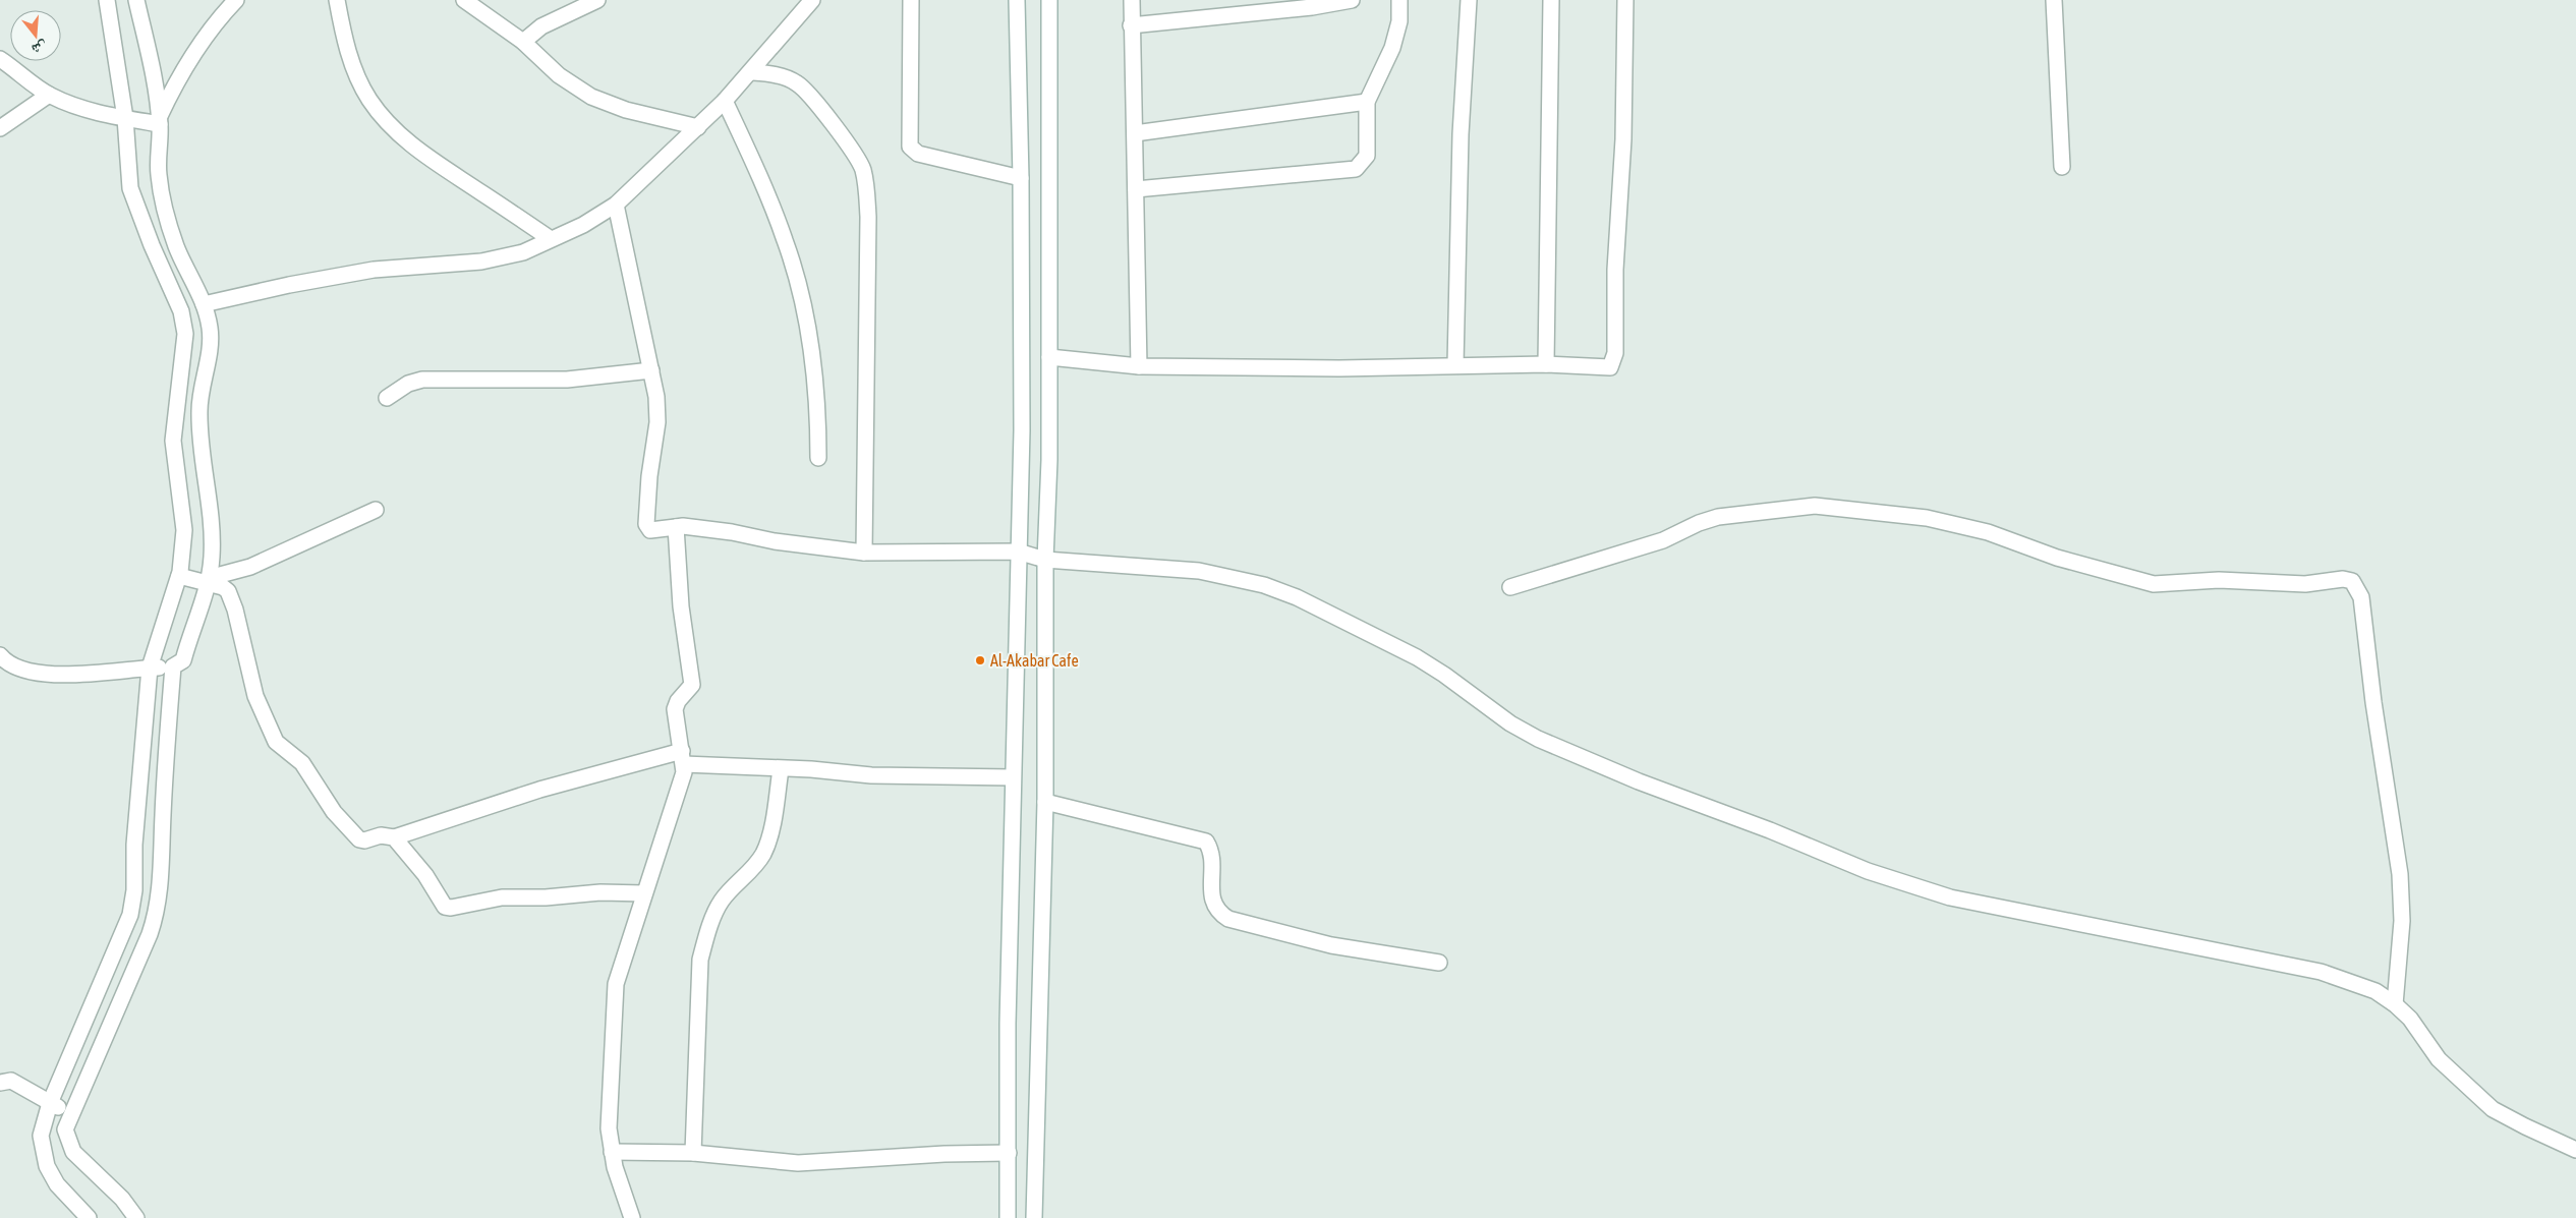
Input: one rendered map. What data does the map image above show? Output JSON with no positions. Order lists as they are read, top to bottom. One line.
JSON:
{"places":["Al-Akabar Cafe"],"north":"bottom"}
